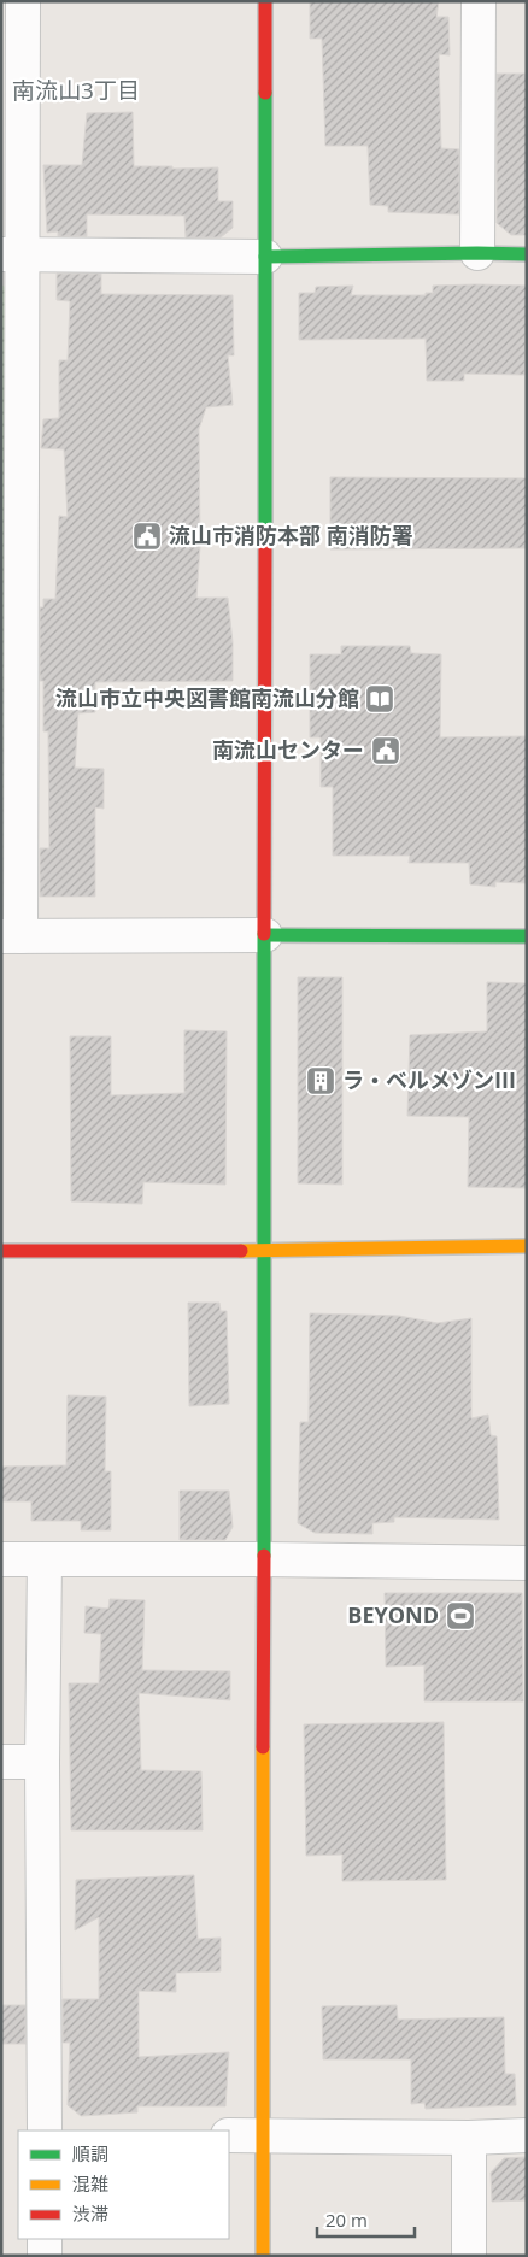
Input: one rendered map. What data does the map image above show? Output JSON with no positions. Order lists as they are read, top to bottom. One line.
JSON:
{"districts":["南流山3丁目"],"places":{"public building":["流山市消防本部 南消防署","南流山センター"],"library":["流山市立中央図書館南流山分館"],"building":["ラ・ベルメゾンⅢ"],"sports":["BEYOND"]},"legend":["順調","混雑","渋滞"],"scale_bar":"20 m"}
